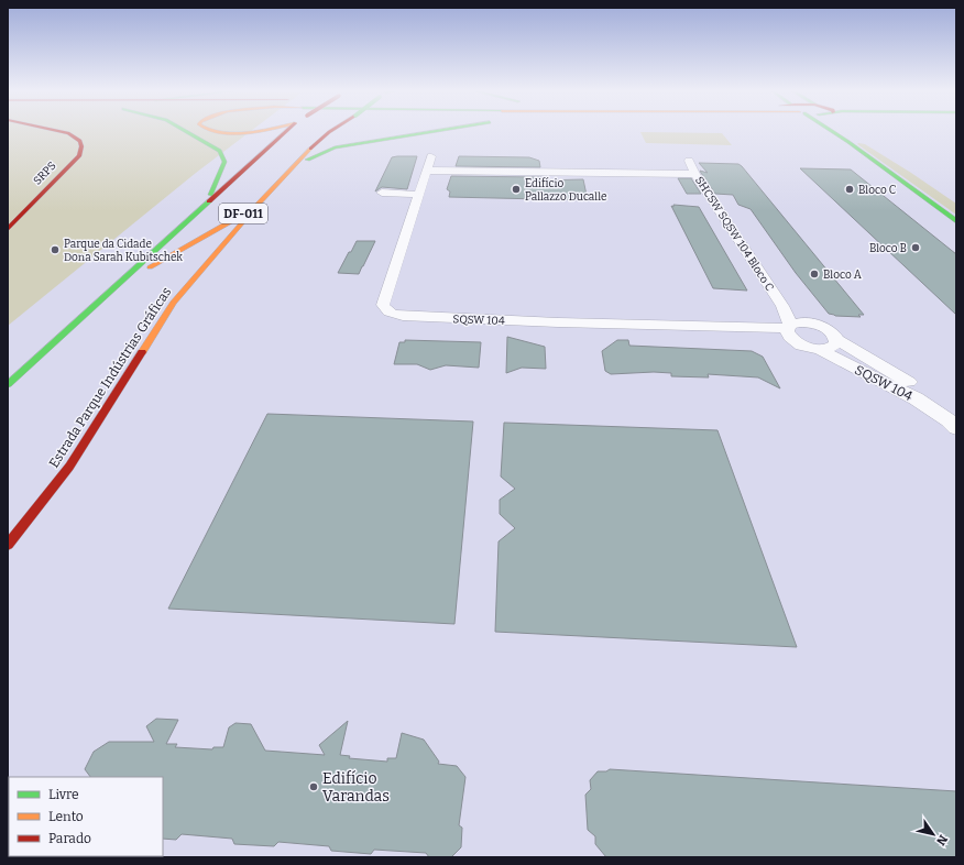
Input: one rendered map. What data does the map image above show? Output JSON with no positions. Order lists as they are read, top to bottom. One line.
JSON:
{"streets":{"main road":["SRPS","DF-011","Estrada Parque Indústrias Gráficas"],"street":["SHCSW SQSW 104 Bloco C","SQSW 104"]},"crossings":[["SHCSW SQSW 104 Bloco C","SQSW 104"]],"places":["Edifício Pallazzo Ducalle","Bloco C","Bloco B","Parque da Cidade Dona Sarah Kubitschek","Bloco A","Edifício Varandas"],"legend":["Livre","Lento","Parado"],"north":"bottom right"}
